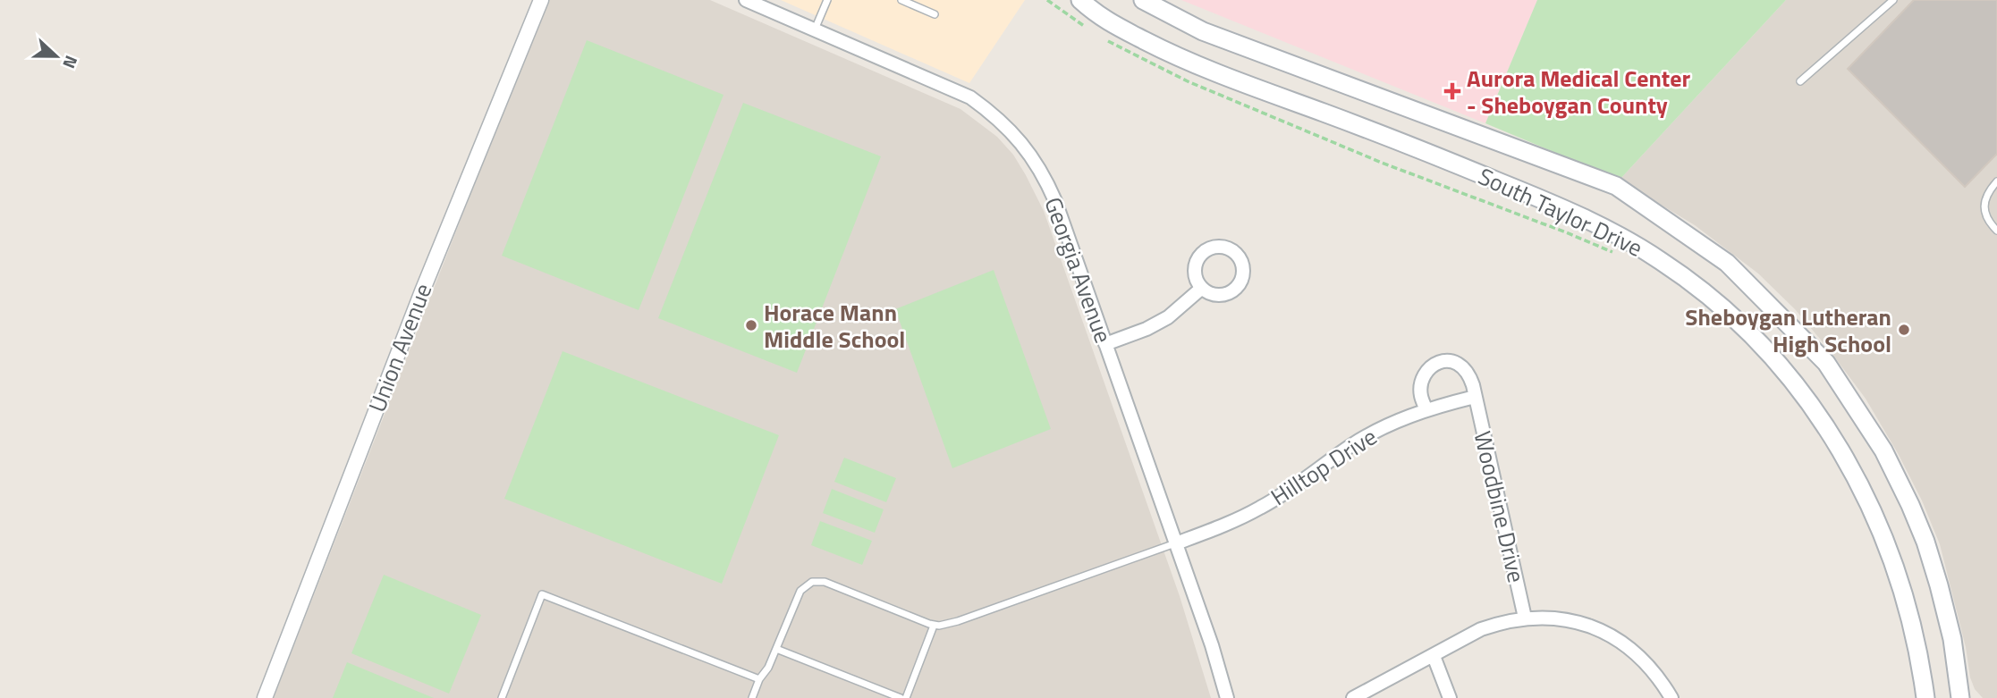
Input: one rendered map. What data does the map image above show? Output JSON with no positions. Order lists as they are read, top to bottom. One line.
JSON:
{"streets":{"main road":["South Taylor Drive"],"street":["Georgia Avenue","Union Avenue","Hilltop Drive","Woodbine Drive"]},"crossings":[["Georgia Avenue","Hilltop Drive"],["Hilltop Drive","Woodbine Drive"]],"places":{"health":["Aurora Medical Center - Sheboygan County"],"other":["Horace Mann Middle School","Sheboygan Lutheran High School"]},"north":"right"}
